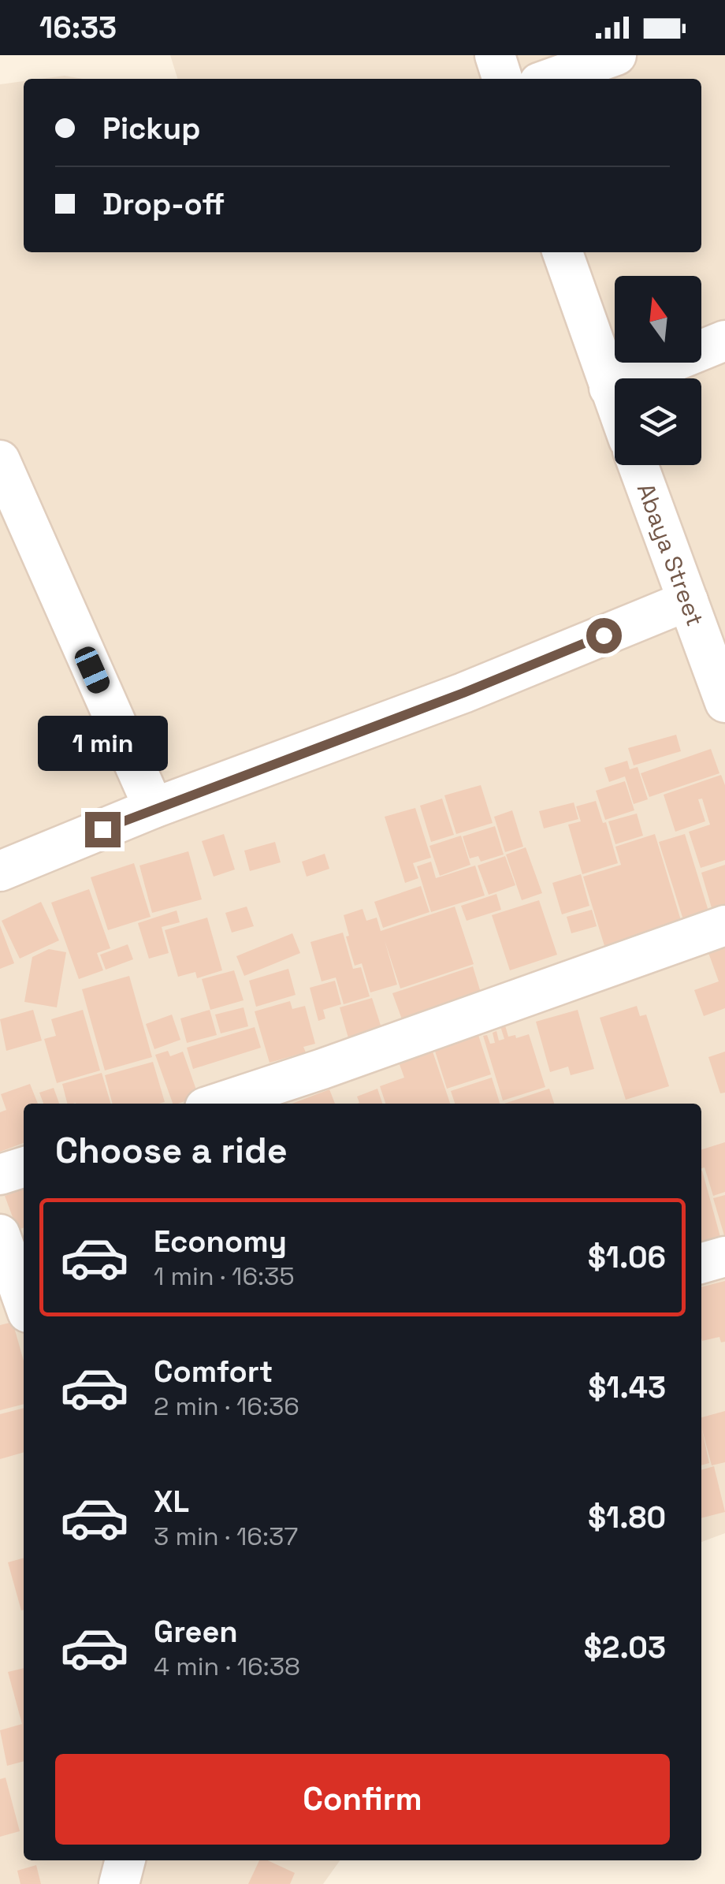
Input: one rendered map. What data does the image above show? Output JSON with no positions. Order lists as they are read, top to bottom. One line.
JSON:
{"streets":{"street":["Abaya Street"]},"north":"top","page":{"status":"16:33","banner":["Pickup","Drop-off"],"bubble":"1 min","heading":"Choose a ride","list":[{"name":"Economy","note":"1 min · 16:35","value":"$1.06"},{"name":"Comfort","note":"2 min · 16:36","value":"$1.43"},{"name":"XL","note":"3 min · 16:37","value":"$1.80"},{"name":"Green","note":"4 min · 16:38","value":"$2.03"}],"buttons":"Confirm"}}
